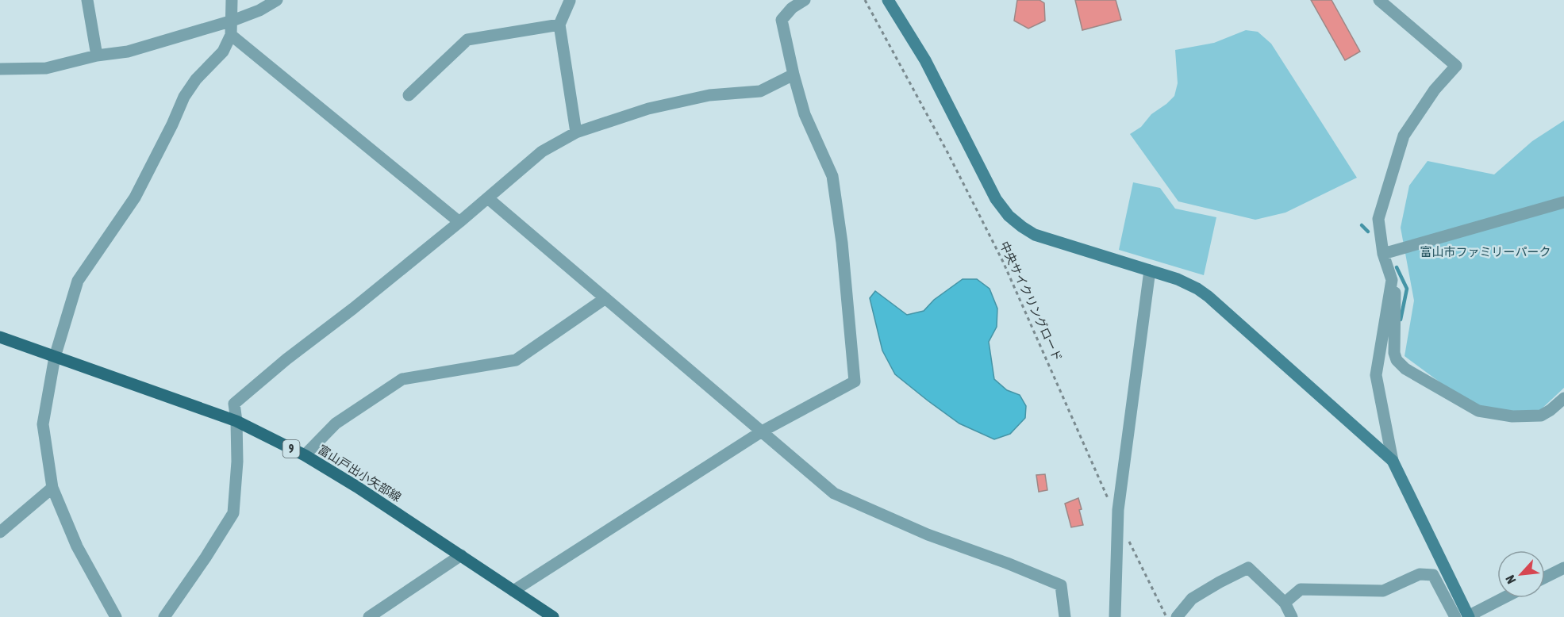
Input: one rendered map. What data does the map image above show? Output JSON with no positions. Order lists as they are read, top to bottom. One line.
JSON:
{"streets":{"main road":["9","富山戸出小矢部線"],"path":["中央サイクリングロード"]},"parks":["富山市ファミリーパーク"],"north":"bottom left"}
